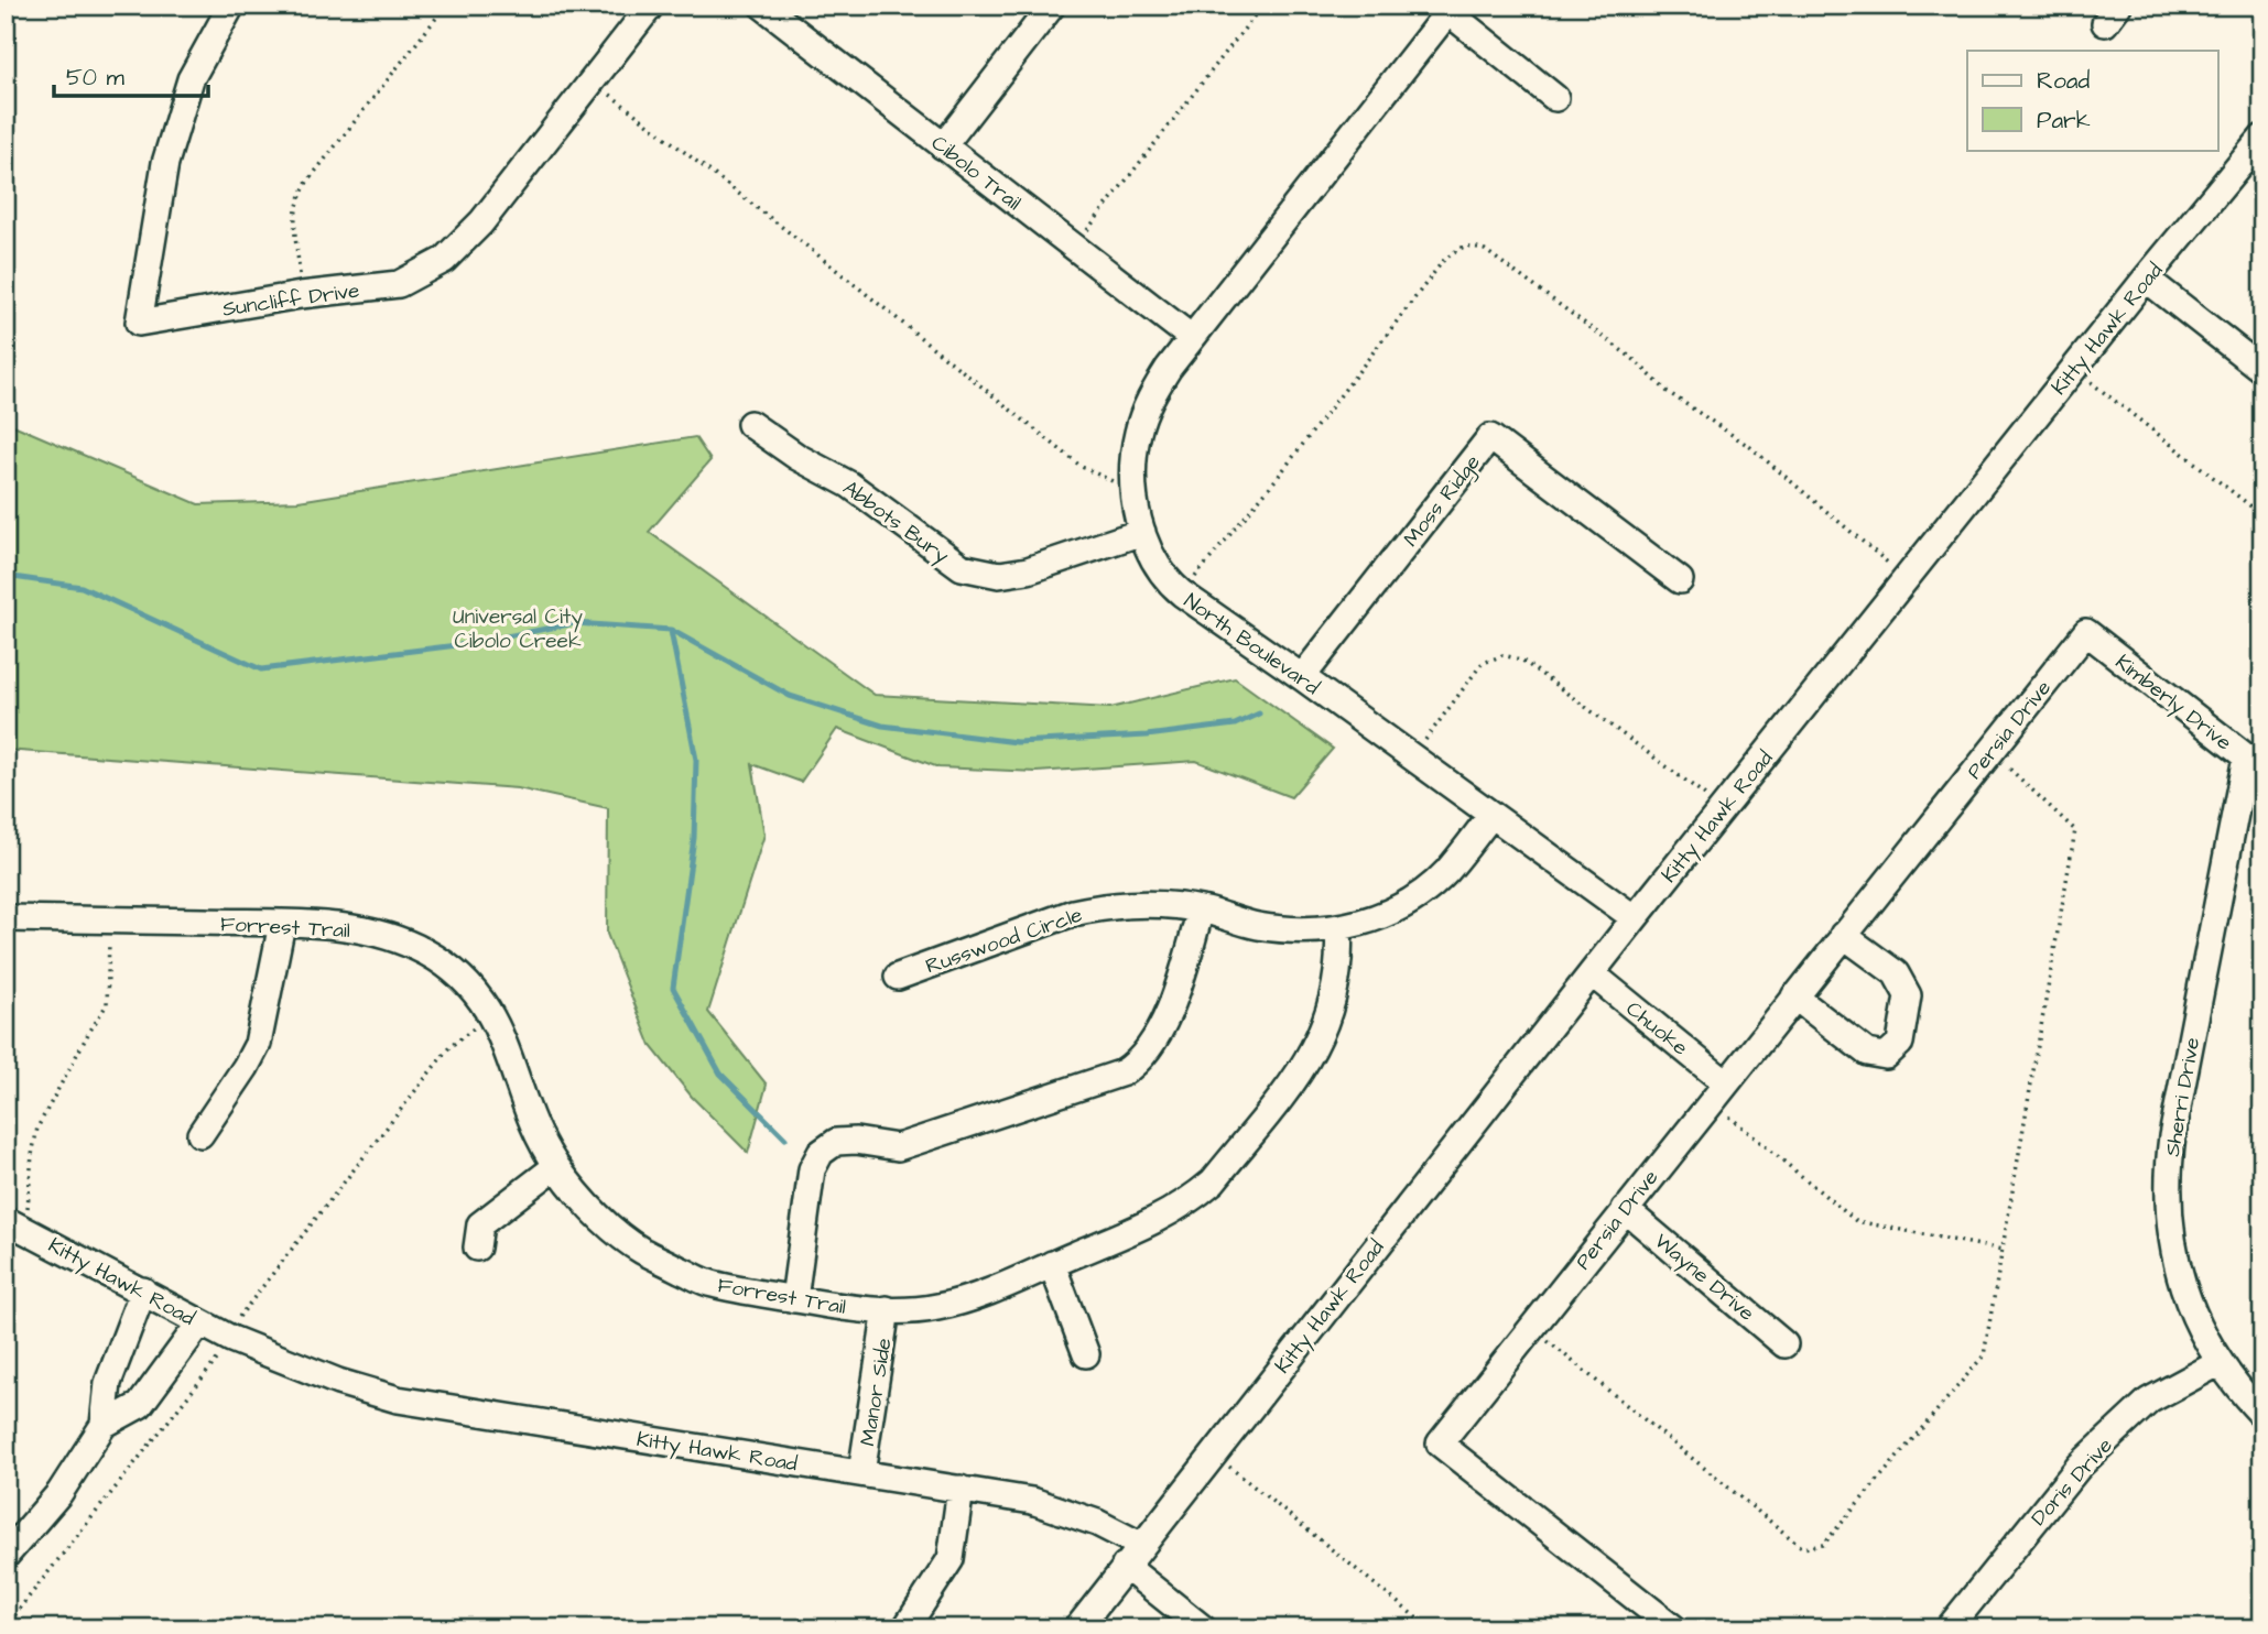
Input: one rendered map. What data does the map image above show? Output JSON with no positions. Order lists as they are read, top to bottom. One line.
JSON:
{"streets":{"street":["Cibolo Trail","Suncliff Drive","Kitty Hawk Road","Moss Ridge","Abbots Bury","North Boulevard","Kimberly Drive","Persia Drive","Forrest Trail","Russwood Circle","Chuoke","Sherri Drive","Wayne Drive","Manor Side","Doris Drive"]},"crossings":[["Cibolo Trail","North Boulevard"],["Kitty Hawk Road","North Boulevard"],["Kitty Hawk Road","Chuoke"],["Kitty Hawk Road","Manor Side"],["Moss Ridge","North Boulevard"],["Abbots Bury","North Boulevard"],["Kimberly Drive","Persia Drive"],["Kimberly Drive","Sherri Drive"],["Persia Drive","Chuoke"],["Persia Drive","Wayne Drive"],["Forrest Trail","Russwood Circle"],["Forrest Trail","Manor Side"],["Sherri Drive","Doris Drive"]],"parks":["Universal City Cibolo Creek"],"legend":["Road","Park"],"scale_bar":"50 m"}
